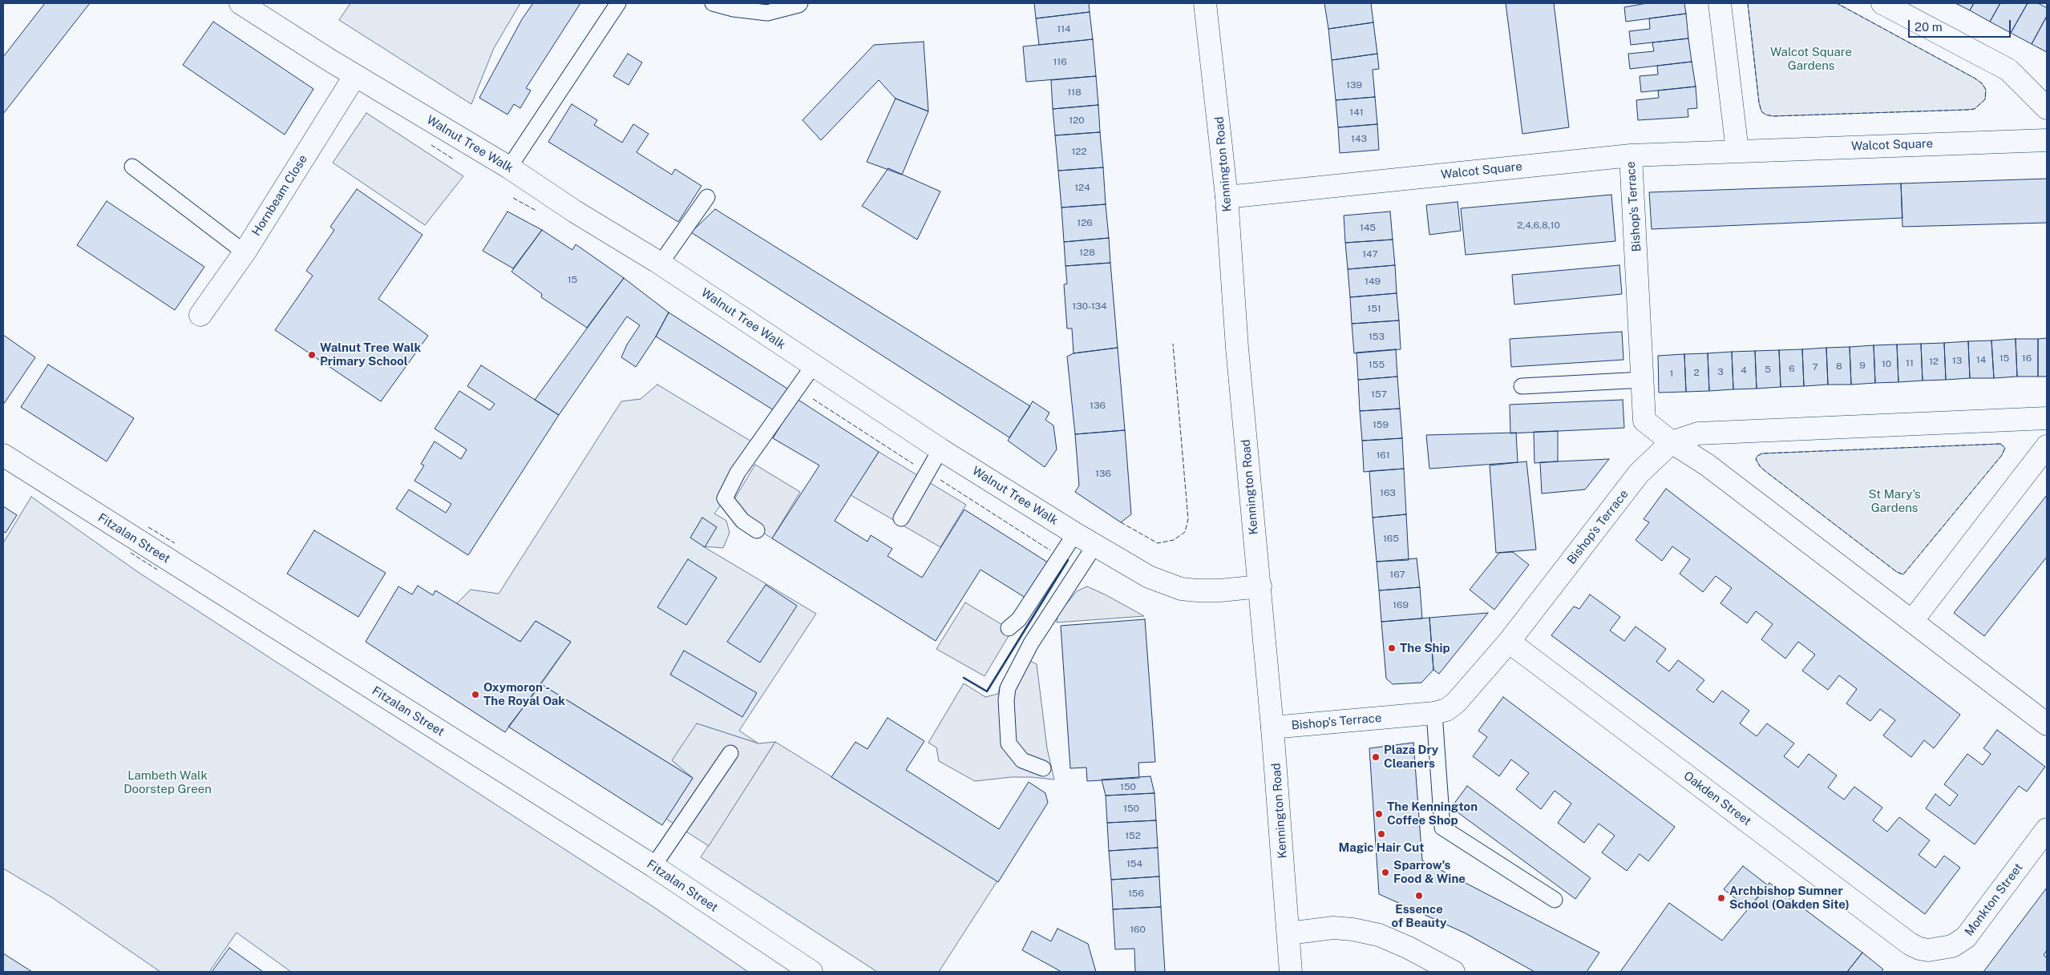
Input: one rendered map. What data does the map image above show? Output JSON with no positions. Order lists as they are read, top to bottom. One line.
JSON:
{"streets":{"street":["Walnut Tree Walk","Walcot Square","Kennington Road","Hornbeam Close","Bishop's Terrace","Fitzalan Street","Oakden Street","Monkton Street"]},"crossings":[["Walnut Tree Walk","Kennington Road"],["Walnut Tree Walk","Hornbeam Close"],["Walcot Square","Kennington Road"],["Walcot Square","Bishop's Terrace"],["Kennington Road","Bishop's Terrace"],["Bishop's Terrace","Oakden Street"],["Oakden Street","Monkton Street"]],"parks":["Walcot Square Gardens","St Mary's Gardens","Lambeth Walk Doorstep Green"],"places":["Walnut Tree Walk Primary School","The Ship","Oxymoron - The Royal Oak","Plaza Dry Cleaners","The Kennington Coffee Shop","Magic Hair Cut","Sparrow's Food & Wine","Essence of Beauty","Archbishop Sumner School (Oakden Site)"],"house_numbers":["114","116","139","118","141","120","143","122","124","126","2,4,6,8,10","145","128","147","15","149","130-134","151","153","15","16","14","13","12","11","10","155","9","8","7","6","5","4","3","2","1","157","136","159","161","136","163","165","167","169","150","150","152","154","156","160"],"scale_bar":"20 m"}
